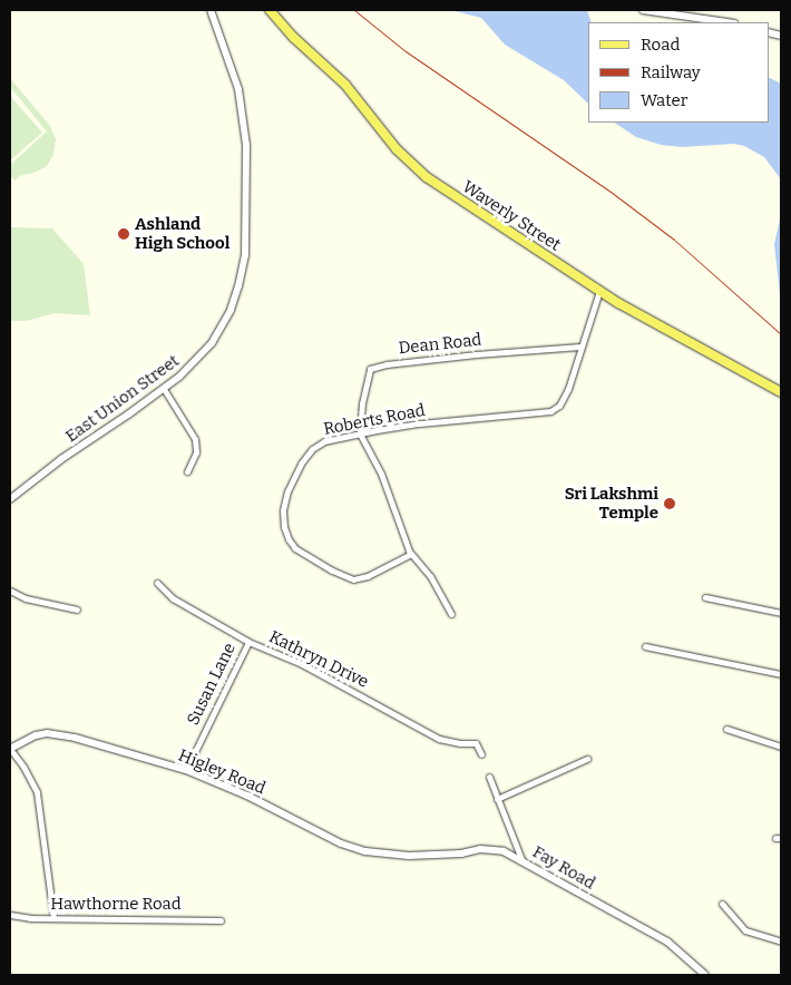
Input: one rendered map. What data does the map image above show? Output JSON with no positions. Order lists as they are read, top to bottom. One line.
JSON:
{"streets":{"main road":["Waverly Street"],"street":["Dean Road","East Union Street","Roberts Road","Kathryn Drive","Susan Lane","Higley Road","Fay Road","Hawthorne Road"]},"crossings":[["Waverly Street","Roberts Road"],["Dean Road","Roberts Road"],["Kathryn Drive","Susan Lane"],["Susan Lane","Higley Road"],["Higley Road","Fay Road"]],"places":["Ashland High School","Sri Lakshmi Temple"],"legend":["Road","Railway","Water"]}
